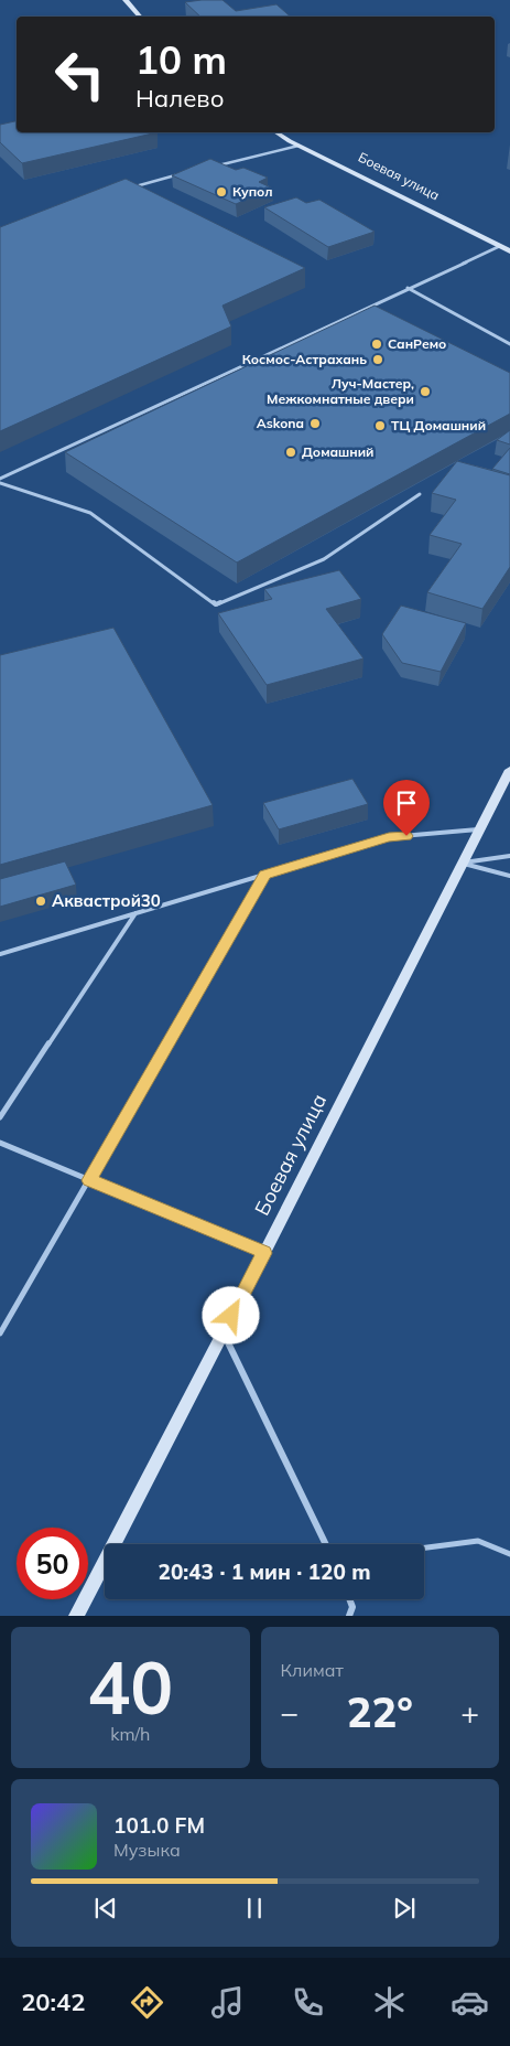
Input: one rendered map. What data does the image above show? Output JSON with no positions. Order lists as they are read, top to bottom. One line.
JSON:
{"streets":{"main road":["Боевая улица"]},"places":["Купол","СанРемо","Космос-Астрахань","Луч-Мастер, Межкомнатные двери","Askona","ТЦ Домашний","Домашний","Аквастрой30"],"page":{"turn":["10 m","Налево"],"limit":"50","trip":"20:43 · 1 мин · 120 m","tile":[["40","km/h"],"Климат"],"heat":["−","22°","+"],"song":["101.0 FM","Музыка"],"tabs":"20:42"}}
